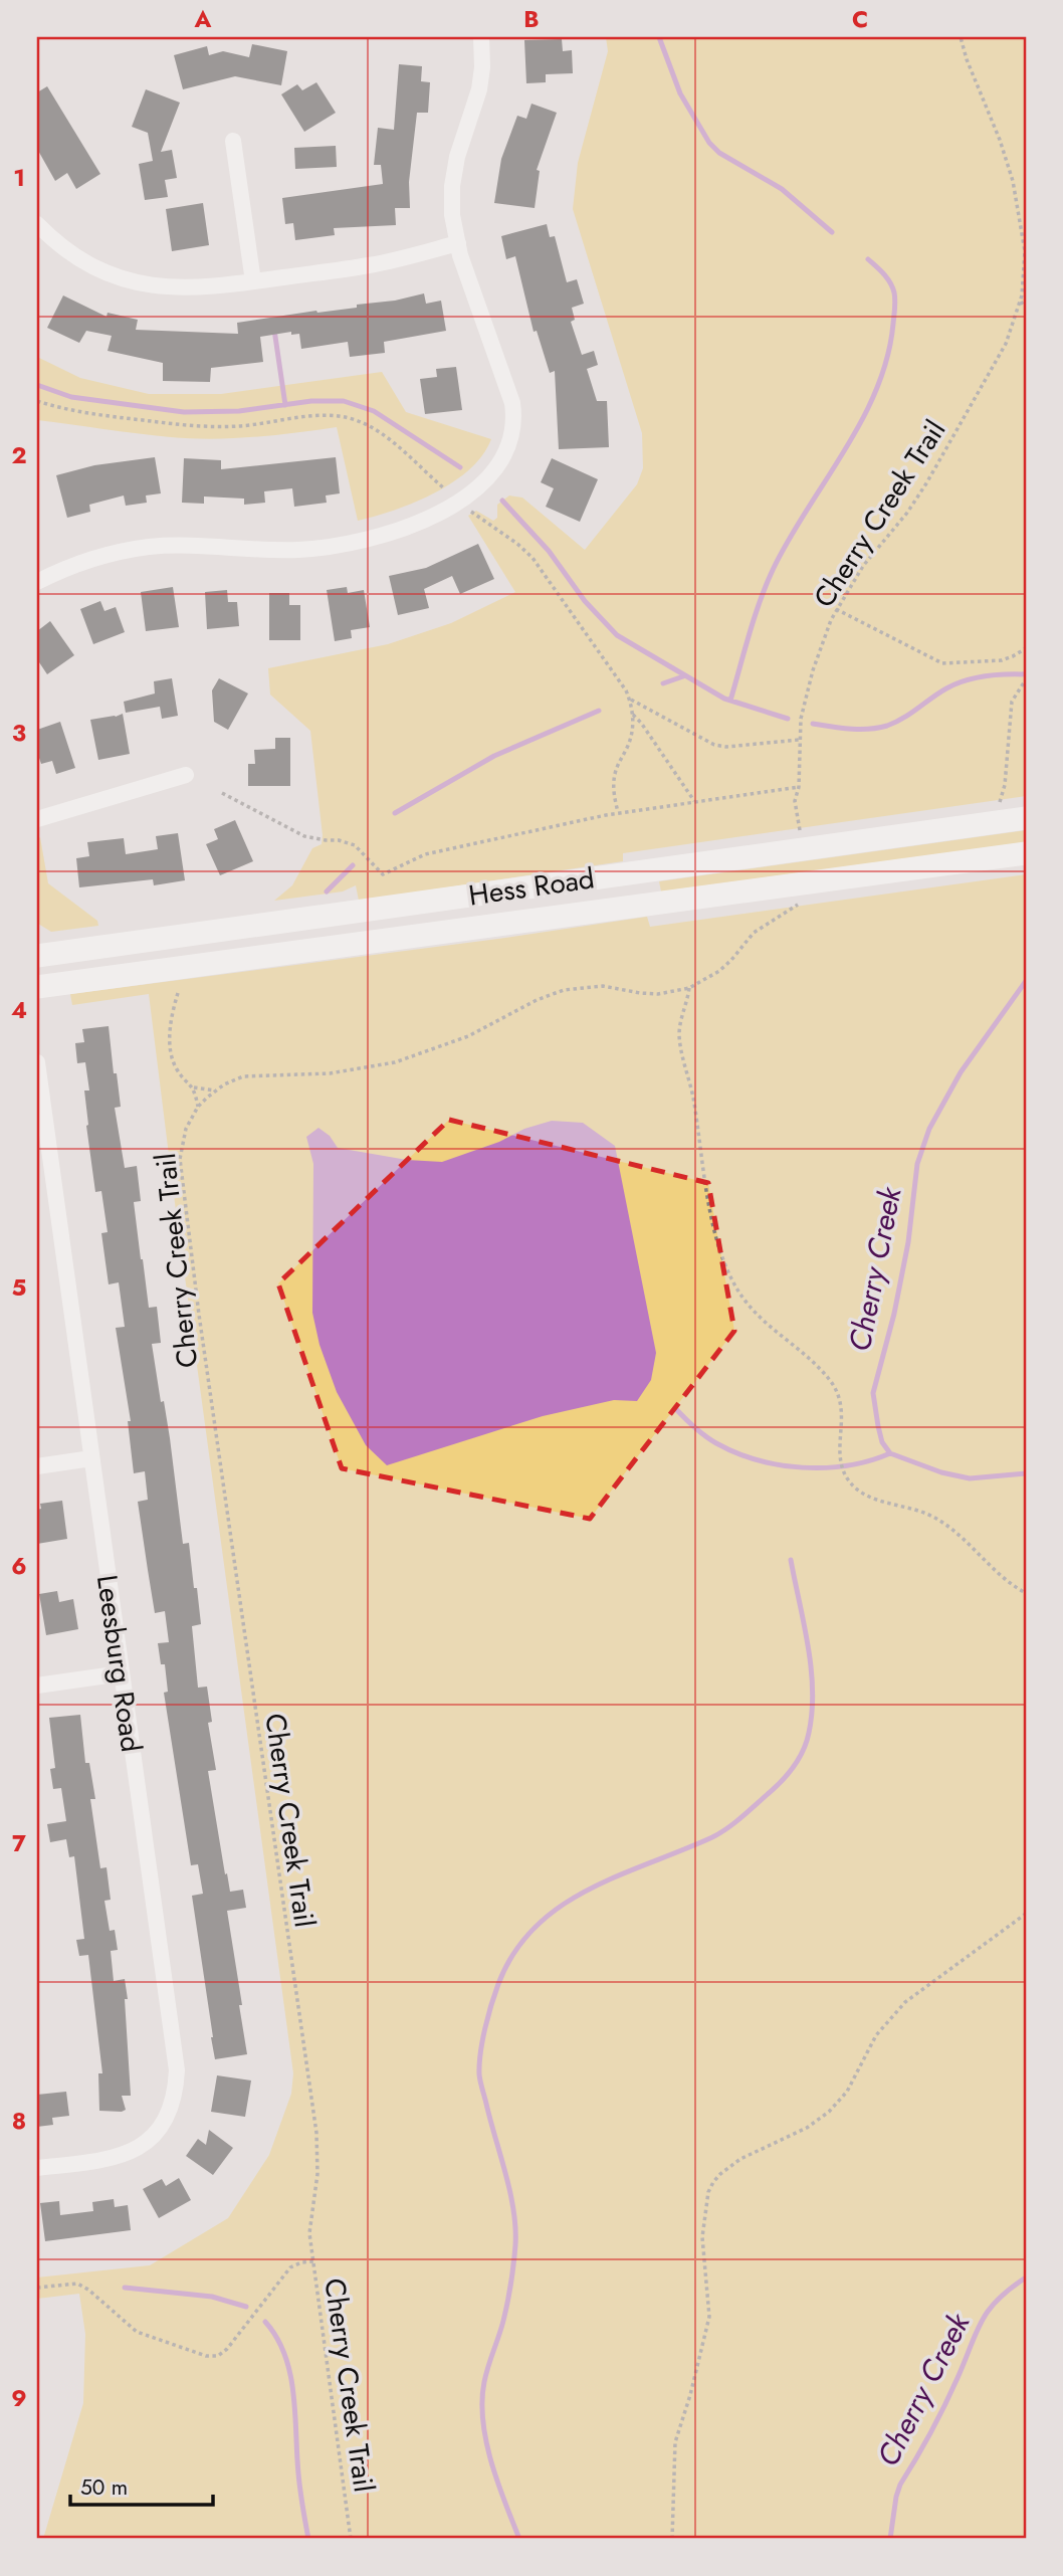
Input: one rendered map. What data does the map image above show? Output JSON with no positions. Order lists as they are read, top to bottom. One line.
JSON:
{"streets":{"main road":["Hess Road"],"street":["Leesburg Road"],"path":["Cherry Creek Trail"]},"water":["Cherry Creek"],"scale_bar":"50 m","grid":{"columns":["A","B","C"],"rows":["1","2","3","4","5","6","7","8","9"]}}
